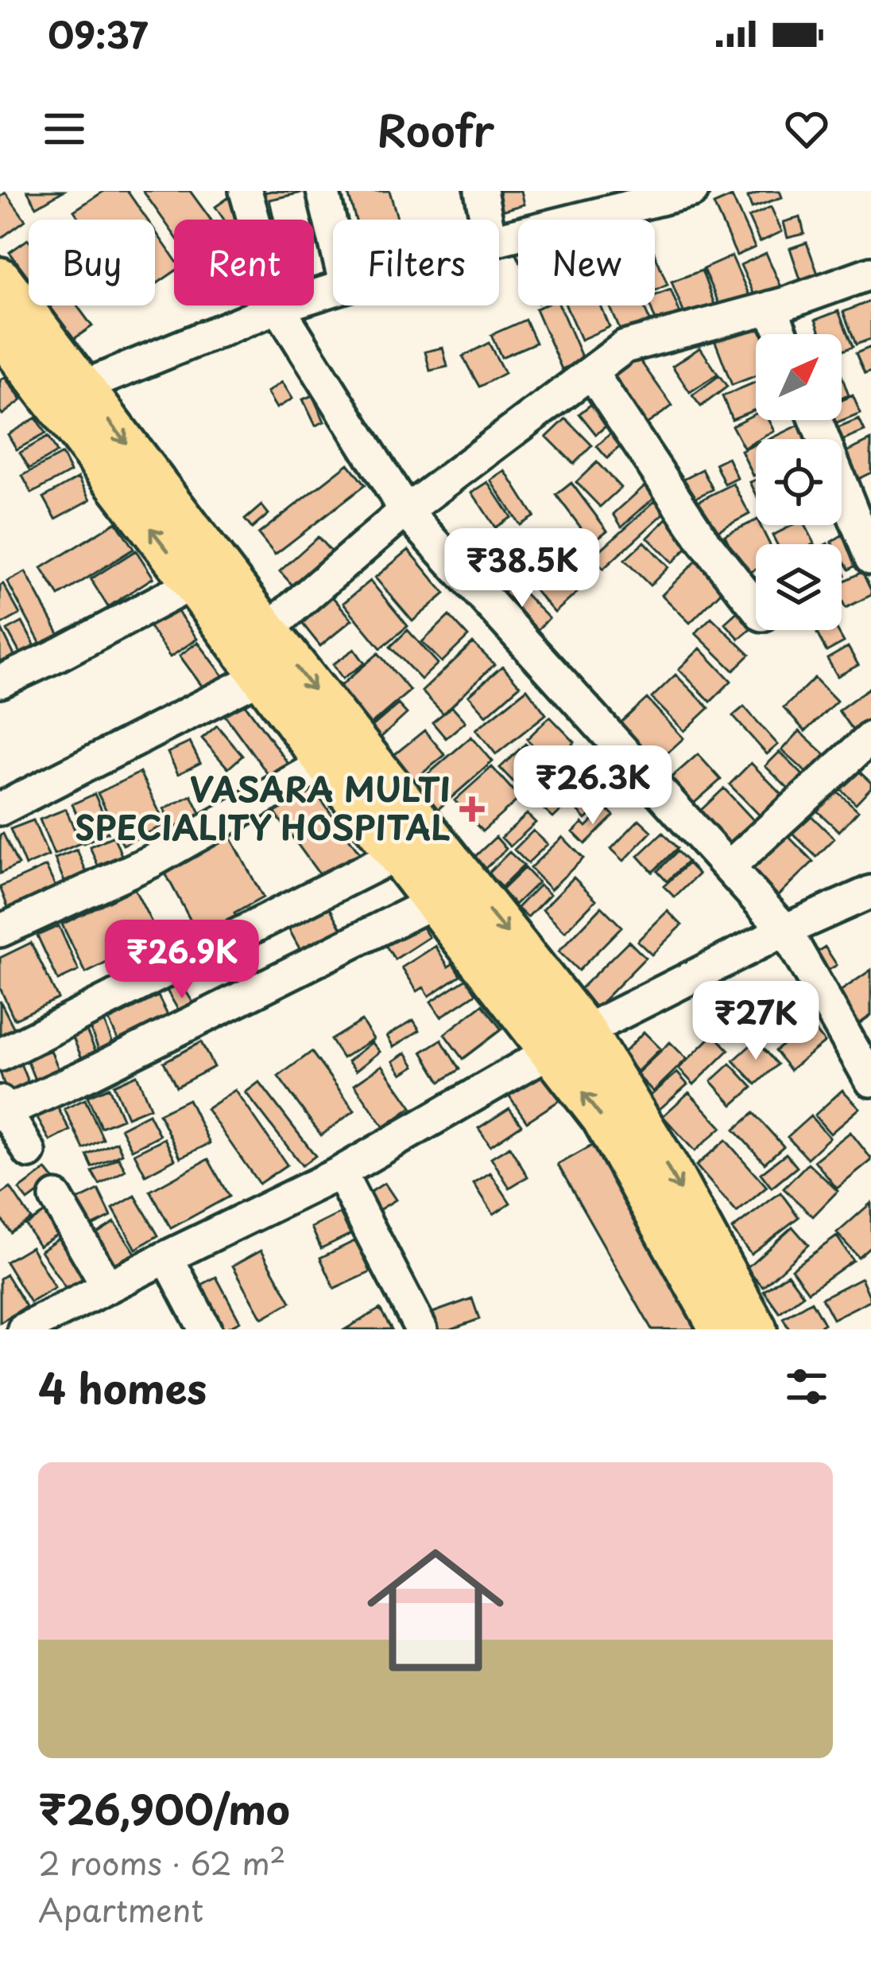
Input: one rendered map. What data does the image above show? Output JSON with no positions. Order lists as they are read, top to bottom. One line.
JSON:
{"places":{"health":["VASARA MULTI SPECIALITY HOSPITAL"]},"north":"top right","page":{"status":"09:37","header":"Roofr","chip":["Buy","Rent","Filters","New"],"price":["₹38.5K","₹26.3K","₹26.9K","₹27K"],"heading":"4 homes","list":[{"name":"₹26,900/mo","note":"2 rooms · 62 m² · Apartment"}]}}
